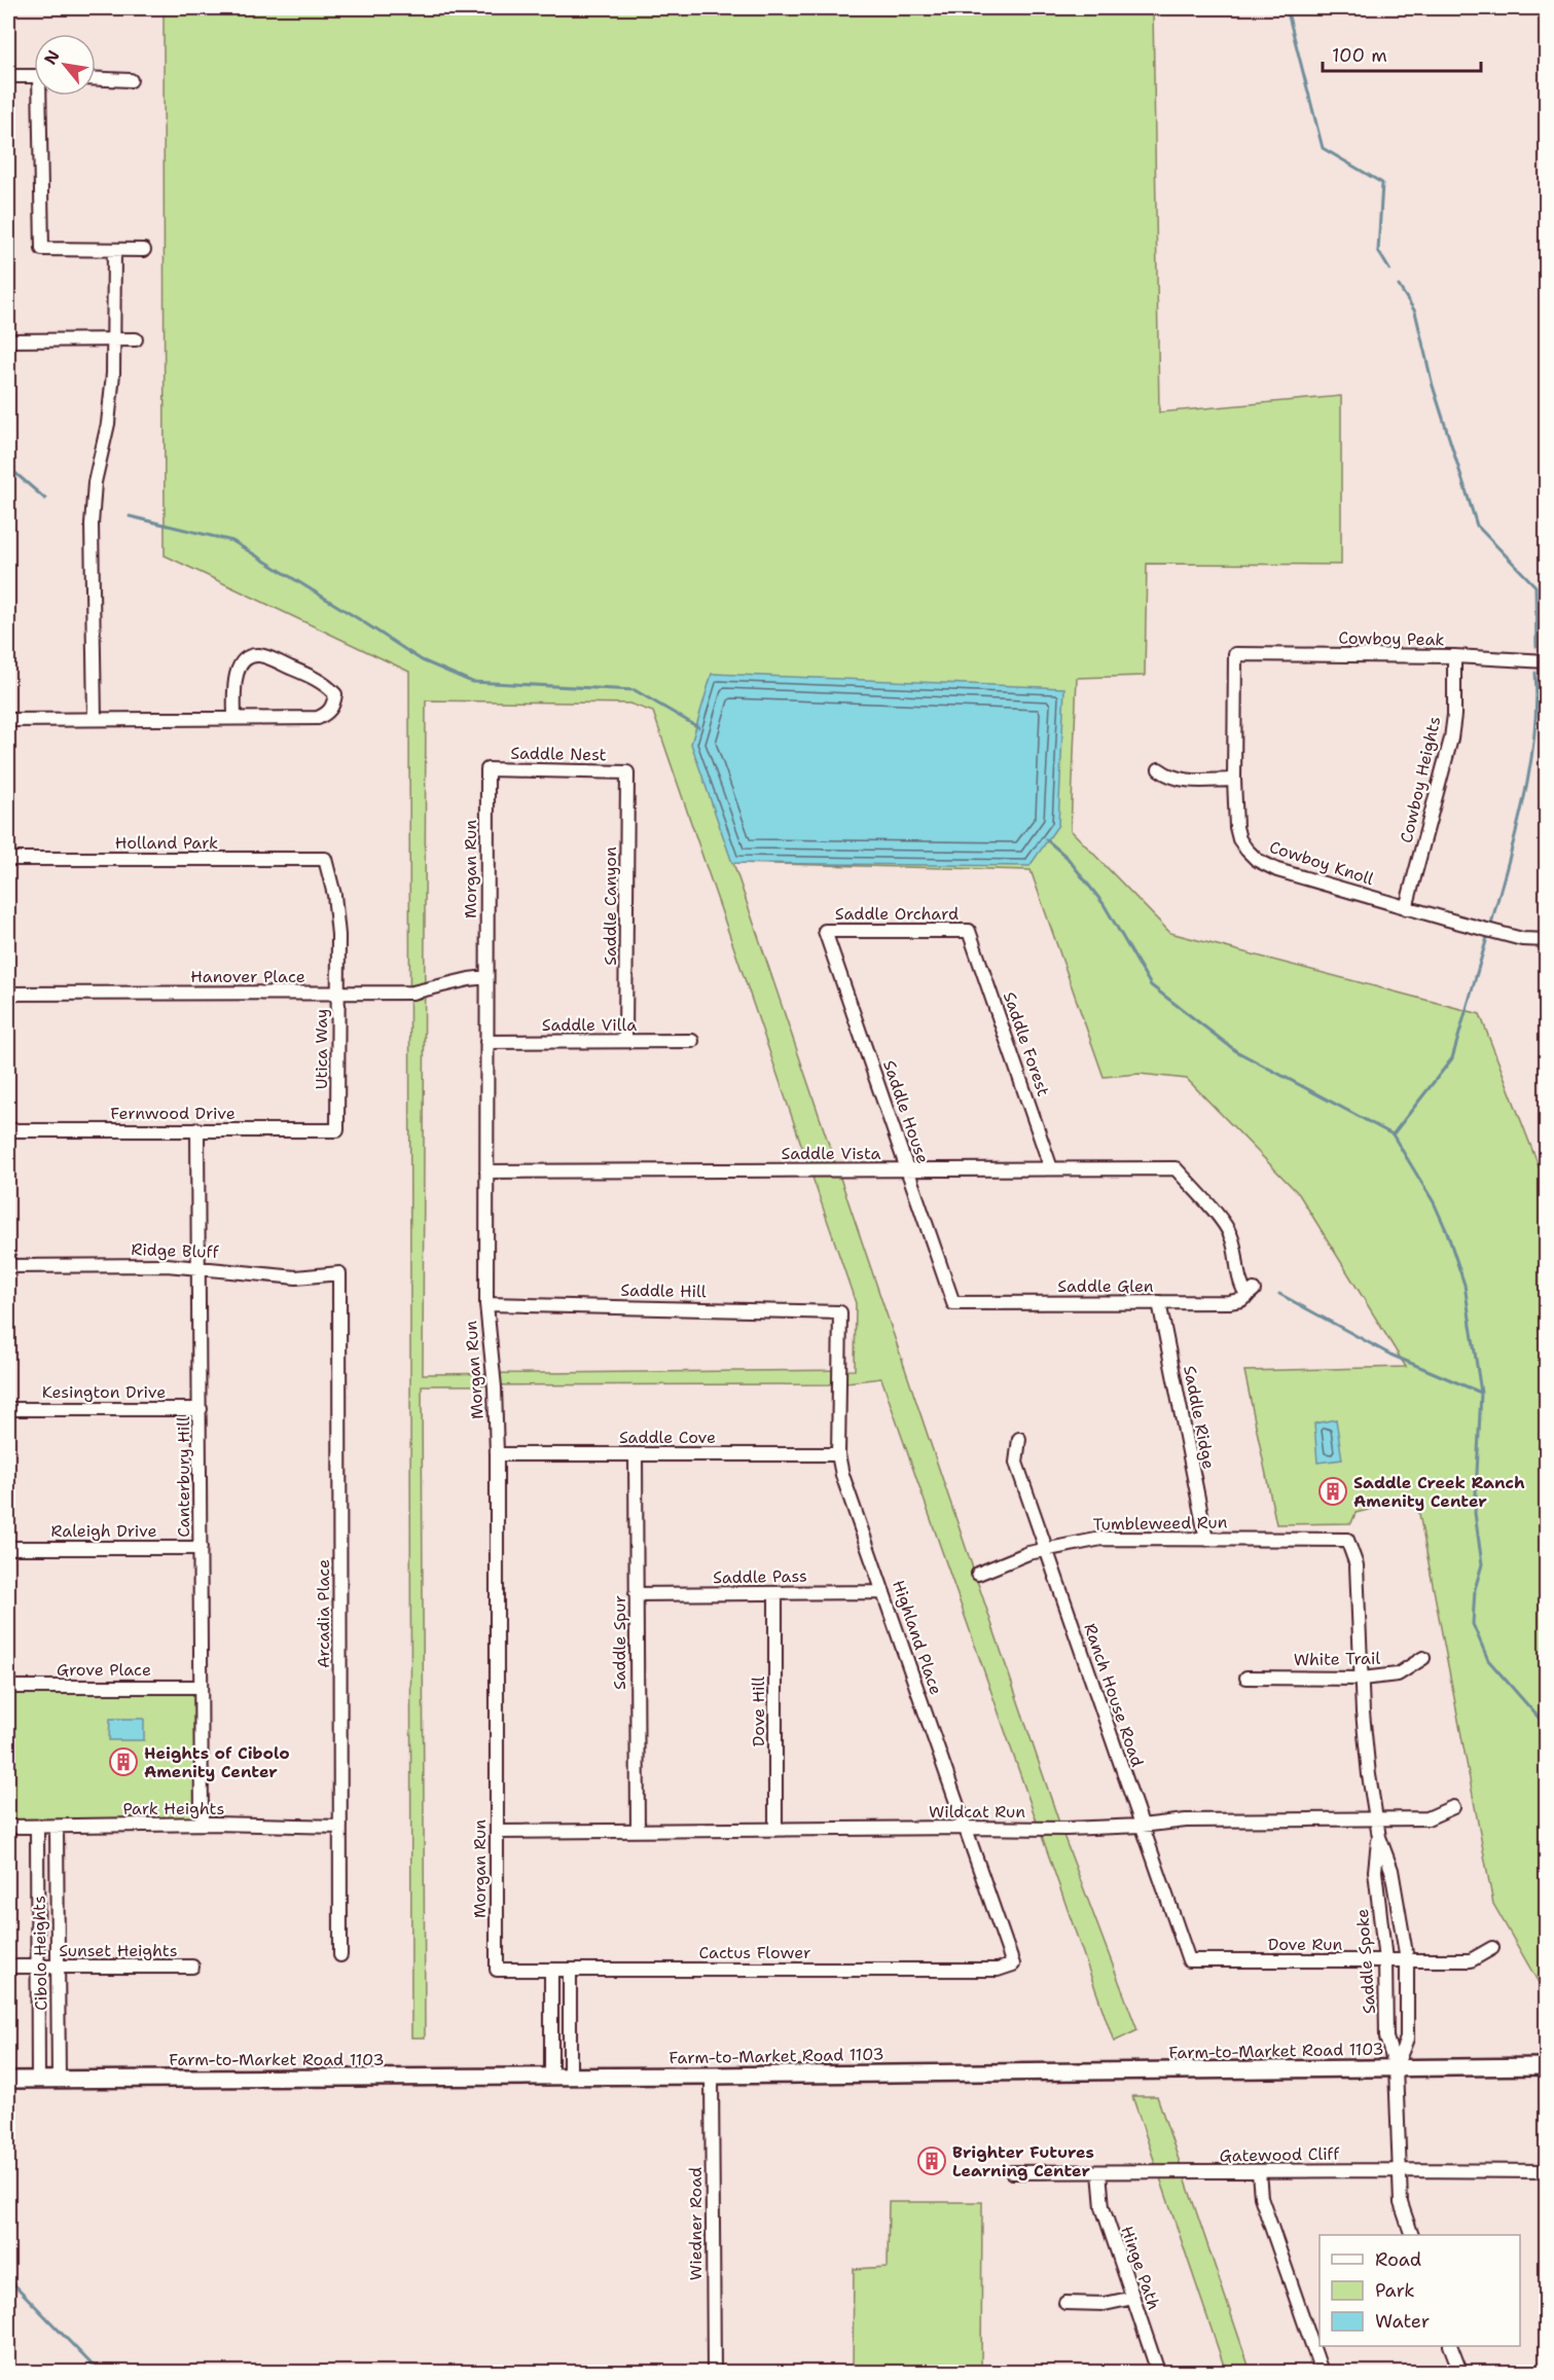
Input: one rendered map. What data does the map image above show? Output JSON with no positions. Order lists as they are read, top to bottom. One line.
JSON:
{"streets":{"main road":["Farm-to-Market Road 1103"],"street":["Cowboy Peak","Saddle Nest","Cowboy Heights","Holland Park","Cowboy Knoll","Morgan Run","Saddle Canyon","Saddle Orchard","Hanover Place","Saddle Villa","Saddle Forest","Utica Way","Saddle House","Fernwood Drive","Saddle Vista","Ridge Bluff","Saddle Glen","Saddle Hill","Kesington Drive","Saddle Ridge","Saddle Cove","Canterbury Hill","Tumbleweed Run","Raleigh Drive","Saddle Pass","Arcadia Place","Highland Place","Saddle Spur","White Trail","Grove Place","Ranch House Road","Dove Hill","Park Heights","Wildcat Run","Dove Run","Sunset Heights","Cactus Flower","Cibolo Heights","Saddle Spoke","Gatewood Cliff","Wiedner Road","Hinge Path"]},"crossings":[["Cowboy Peak","Cowboy Heights"],["Cowboy Peak","Cowboy Knoll"],["Saddle Nest","Morgan Run"],["Saddle Nest","Saddle Canyon"],["Cowboy Heights","Cowboy Knoll"],["Holland Park","Utica Way"],["Morgan Run","Hanover Place"],["Morgan Run","Saddle Villa"],["Morgan Run","Saddle Vista"],["Morgan Run","Saddle Hill"],["Morgan Run","Saddle Cove"],["Morgan Run","Wildcat Run"],["Morgan Run","Cactus Flower"],["Saddle Canyon","Saddle Villa"],["Saddle Orchard","Saddle Forest"],["Saddle Orchard","Saddle House"],["Hanover Place","Utica Way"],["Saddle Forest","Saddle Vista"],["Utica Way","Fernwood Drive"],["Saddle House","Saddle Vista"],["Saddle House","Saddle Glen"],["Fernwood Drive","Canterbury Hill"],["Saddle Vista","Saddle Glen"],["Ridge Bluff","Canterbury Hill"],["Ridge Bluff","Arcadia Place"],["Saddle Glen","Saddle Ridge"],["Saddle Hill","Highland Place"],["Kesington Drive","Canterbury Hill"],["Saddle Ridge","Tumbleweed Run"],["Saddle Cove","Highland Place"],["Saddle Cove","Saddle Spur"],["Canterbury Hill","Raleigh Drive"],["Canterbury Hill","Grove Place"],["Canterbury Hill","Park Heights"],["Tumbleweed Run","Ranch House Road"],["Tumbleweed Run","Saddle Spoke"],["Saddle Pass","Highland Place"],["Saddle Pass","Saddle Spur"],["Saddle Pass","Dove Hill"],["Arcadia Place","Park Heights"],["Highland Place","Wildcat Run"],["Highland Place","Cactus Flower"],["Saddle Spur","Wildcat Run"],["White Trail","Saddle Spoke"],["Ranch House Road","Wildcat Run"],["Ranch House Road","Dove Run"],["Dove Hill","Wildcat Run"],["Park Heights","Cibolo Heights"],["Wildcat Run","Saddle Spoke"],["Dove Run","Saddle Spoke"],["Sunset Heights","Cibolo Heights"],["Cibolo Heights","Farm-to-Market Road 1103"],["Saddle Spoke","Farm-to-Market Road 1103"],["Farm-to-Market Road 1103","Wiedner Road"],["Gatewood Cliff","Hinge Path"]],"places":{"building":["Saddle Creek Ranch Amenity Center","Heights of Cibolo Amenity Center","Brighter Futures Learning Center"]},"legend":["Road","Park","Water"],"scale_bar":"100 m","north":"top left"}
